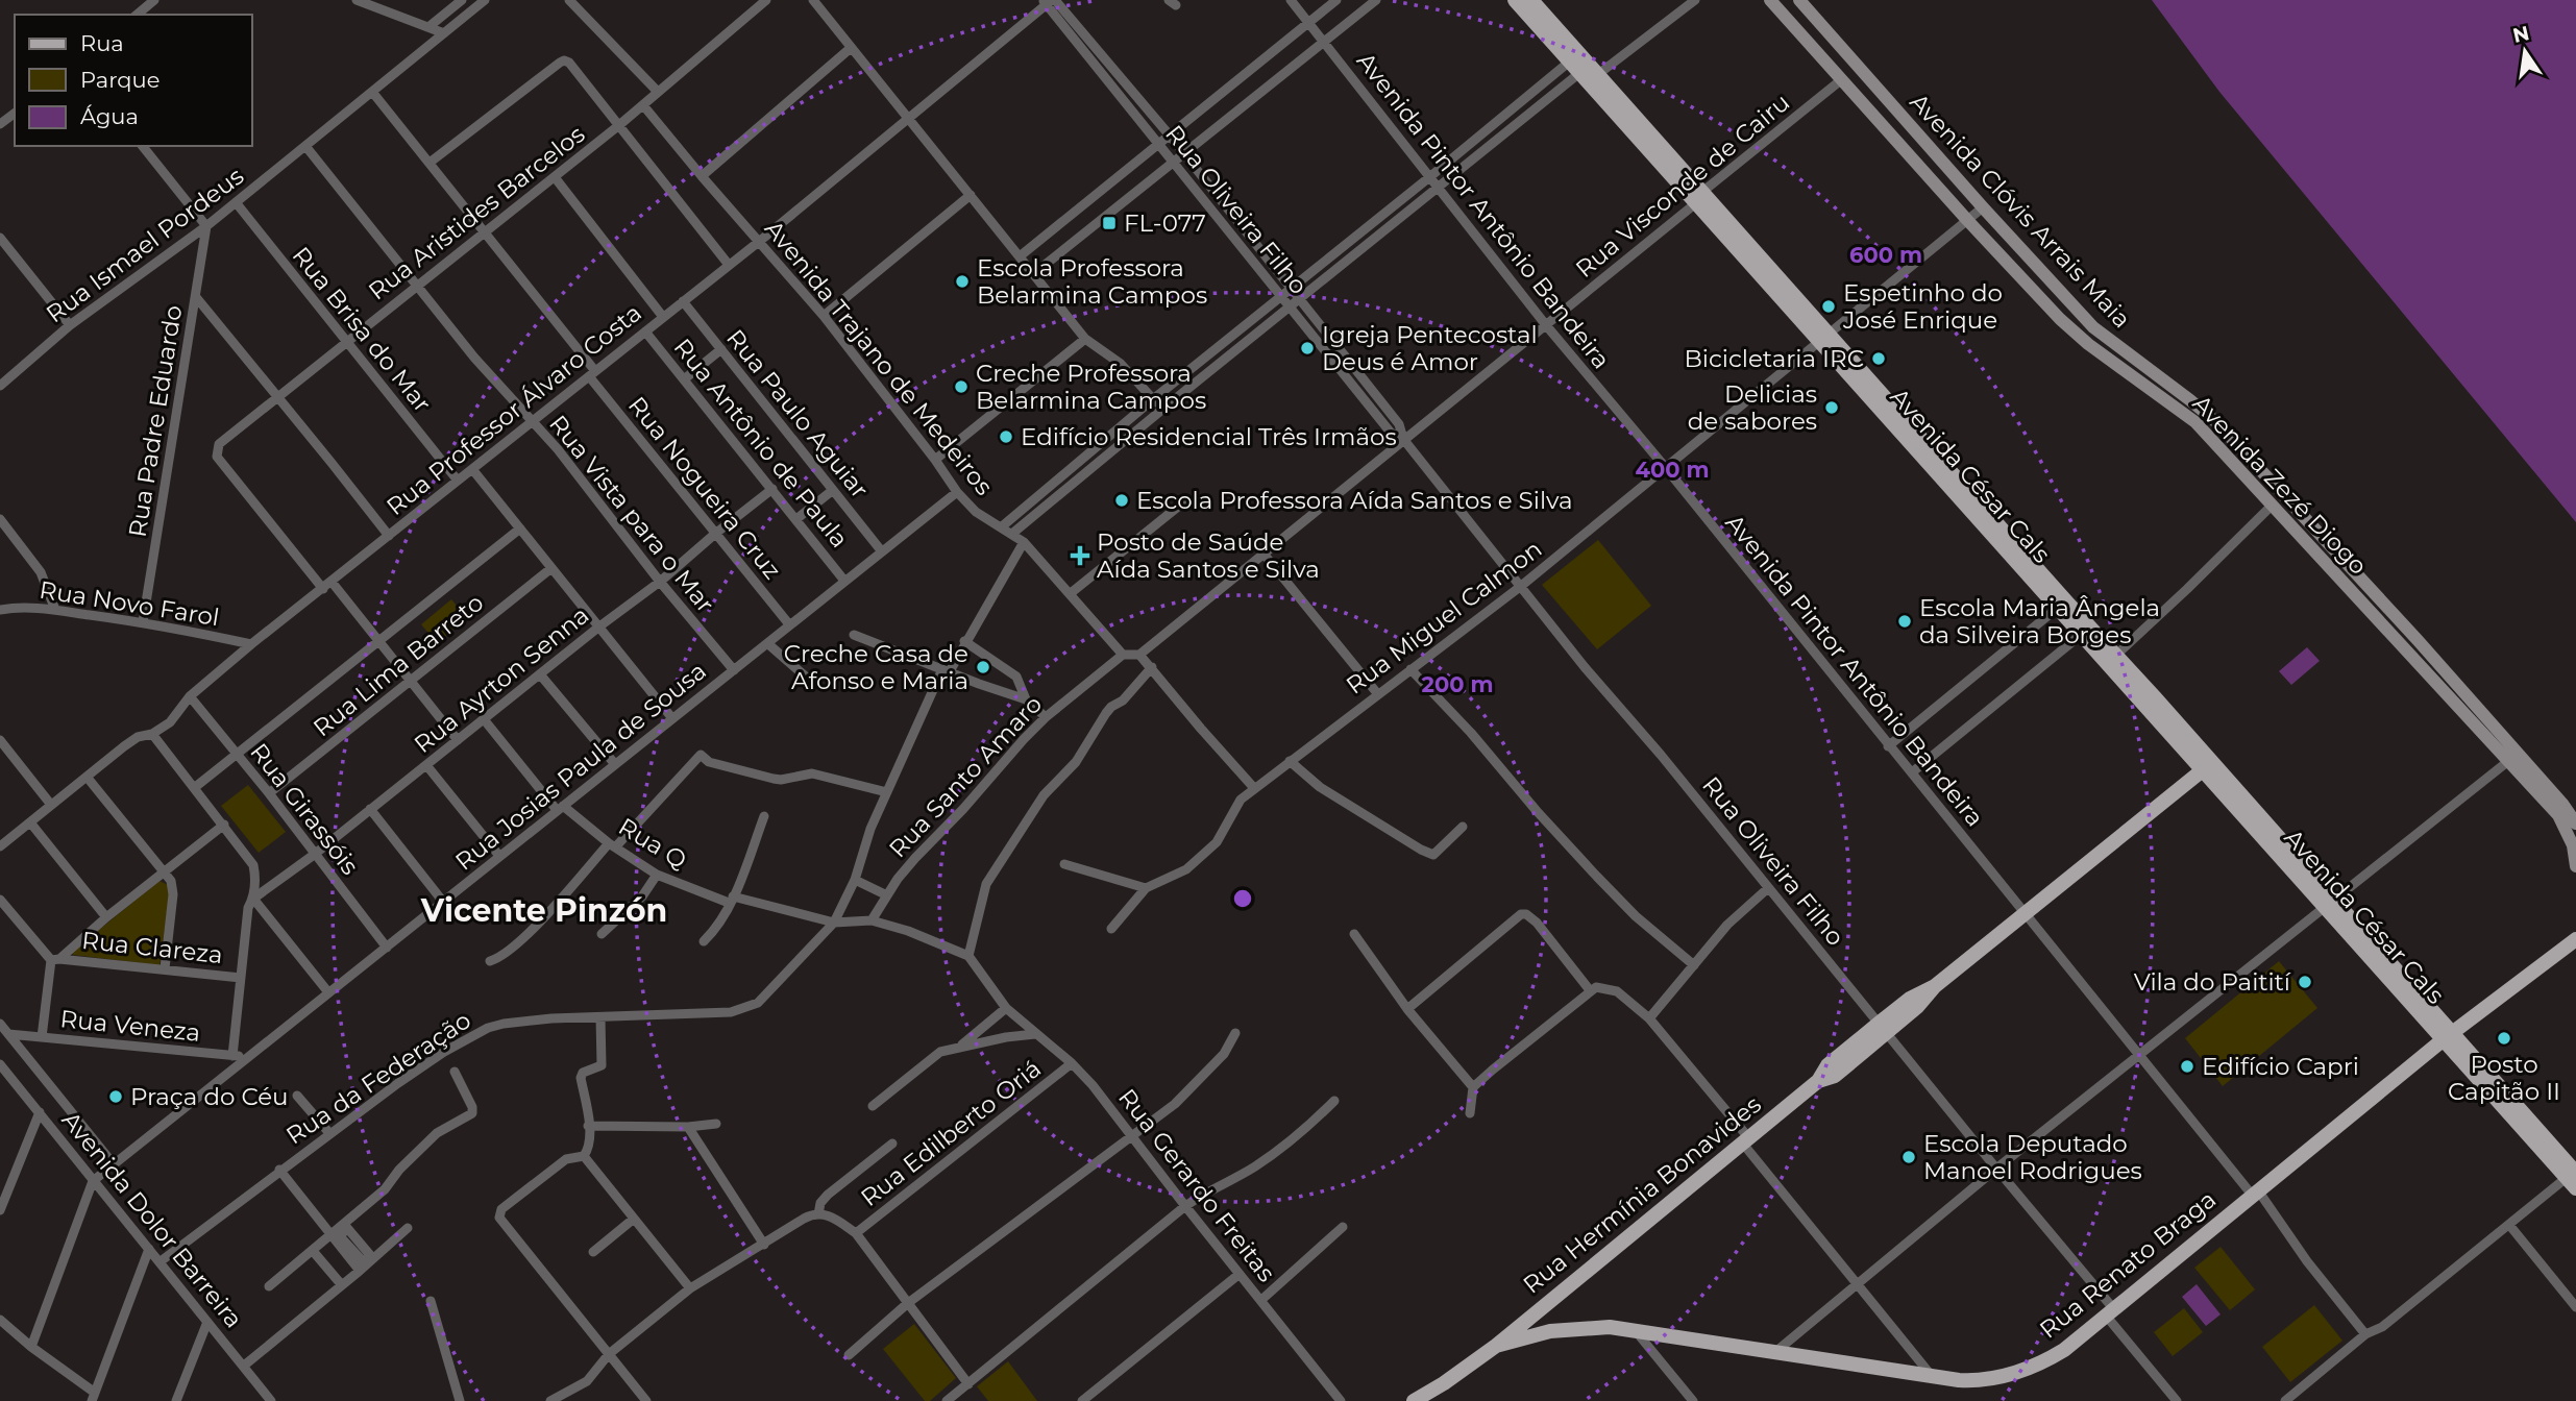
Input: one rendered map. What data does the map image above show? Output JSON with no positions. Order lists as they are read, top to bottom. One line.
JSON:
{"streets":{"main road":["Avenida Clóvis Arrais Maia","Avenida César Cals","Avenida Zezé Diogo","Rua Hermínia Bonavides","Rua Renato Braga"],"street":["Rua Visconde de Cairu","Rua Oliveira Filho","Avenida Pintor Antônio Bandeira","Rua Aristides Barcelos","Rua Ismael Pordeus","Rua Brisa do Mar","Avenida Trajano de Medeiros","Rua Professor Álvaro Costa","Rua Paulo Aguiar","Rua Padre Eduardo","Rua Antônio de Paula","Rua Nogueira Cruz","Rua Vista para o Mar","Rua Novo Farol","Rua Miguel Calmon","Rua Lima Barreto","Rua Ayrton Senna","Rua Josias Paula de Sousa","Rua Santo Amaro","Rua Girassóis","Rua Q","Rua Clareza","Rua Veneza","Rua da Federação","Rua Edilberto Oriá","Rua Gerardo Freitas","Avenida Dolor Barreira"]},"crossings":[["Rua Visconde de Cairu","Rua Oliveira Filho"],["Rua Visconde de Cairu","Avenida Pintor Antônio Bandeira"],["Rua Visconde de Cairu","Avenida César Cals"],["Rua Visconde de Cairu","Avenida Zezé Diogo"],["Rua Oliveira Filho","Rua Professor Álvaro Costa"],["Rua Oliveira Filho","Rua Miguel Calmon"],["Rua Oliveira Filho","Rua Hermínia Bonavides"],["Rua Oliveira Filho","Rua Renato Braga"],["Avenida Pintor Antônio Bandeira","Rua Miguel Calmon"],["Avenida Pintor Antônio Bandeira","Rua Hermínia Bonavides"],["Avenida Pintor Antônio Bandeira","Rua Renato Braga"],["Avenida Clóvis Arrais Maia","Avenida Zezé Diogo"],["Avenida Clóvis Arrais Maia","Rua Miguel Calmon"],["Rua Aristides Barcelos","Rua Brisa do Mar"],["Rua Aristides Barcelos","Avenida Trajano de Medeiros"],["Rua Aristides Barcelos","Rua Professor Álvaro Costa"],["Rua Aristides Barcelos","Rua Nogueira Cruz"],["Rua Aristides Barcelos","Rua Vista para o Mar"],["Rua Ismael Pordeus","Rua Brisa do Mar"],["Rua Ismael Pordeus","Rua Padre Eduardo"],["Rua Ismael Pordeus","Rua Nogueira Cruz"],["Rua Ismael Pordeus","Rua Vista para o Mar"],["Rua Brisa do Mar","Rua Professor Álvaro Costa"],["Avenida Trajano de Medeiros","Rua Professor Álvaro Costa"],["Avenida Trajano de Medeiros","Rua Josias Paula de Sousa"],["Avenida Trajano de Medeiros","Rua Santo Amaro"],["Avenida Trajano de Medeiros","Rua da Federação"],["Rua Professor Álvaro Costa","Rua Paulo Aguiar"],["Rua Professor Álvaro Costa","Rua Antônio de Paula"],["Rua Professor Álvaro Costa","Rua Nogueira Cruz"],["Rua Professor Álvaro Costa","Rua Vista para o Mar"],["Rua Professor Álvaro Costa","Rua Novo Farol"],["Rua Professor Álvaro Costa","Rua Girassóis"],["Rua Paulo Aguiar","Rua Josias Paula de Sousa"],["Rua Padre Eduardo","Rua Novo Farol"],["Rua Antônio de Paula","Rua Ayrton Senna"],["Rua Antônio de Paula","Rua Josias Paula de Sousa"],["Avenida César Cals","Rua Miguel Calmon"],["Avenida César Cals","Rua Hermínia Bonavides"],["Avenida César Cals","Rua Renato Braga"],["Avenida Zezé Diogo","Rua Miguel Calmon"],["Rua Nogueira Cruz","Rua Ayrton Senna"],["Rua Nogueira Cruz","Rua Josias Paula de Sousa"],["Rua Vista para o Mar","Rua Ayrton Senna"],["Rua Vista para o Mar","Rua Josias Paula de Sousa"],["Rua Lima Barreto","Rua Girassóis"],["Rua Ayrton Senna","Rua Girassóis"],["Rua Ayrton Senna","Rua Q"],["Rua Josias Paula de Sousa","Rua Girassóis"],["Rua Josias Paula de Sousa","Rua Q"],["Rua Josias Paula de Sousa","Rua Veneza"],["Rua Josias Paula de Sousa","Avenida Dolor Barreira"],["Rua Santo Amaro","Rua Q"],["Rua Q","Rua da Federação"],["Rua Q","Rua Gerardo Freitas"],["Rua Veneza","Avenida Dolor Barreira"],["Rua da Federação","Avenida Dolor Barreira"],["Rua Edilberto Oriá","Rua Gerardo Freitas"],["Rua Hermínia Bonavides","Rua Renato Braga"]],"districts":["Vicente Pinzón"],"places":{"transit":["FL-077"],"other":["Escola Professora Belarmina Campos","Espetinho do José Enrique","Igreja Pentecostal Deus é Amor","Bicicletaria IRC","Creche Professora Belarmina Campos","Delicias de sabores","Edifício Residencial Três Irmãos","Escola Professora Aída Santos e Silva","Escola Maria Ângela da Silveira Borges","Creche Casa de Afonso e Maria","Vila do Paitití","Posto Capitão II","Edifício Capri","Praça do Céu","Escola Deputado Manoel Rodrigues"],"health":["Posto de Saúde Aída Santos e Silva"]},"legend":["Rua","Parque","Água"],"north":"top","rings":["600 m","400 m","200 m"]}
